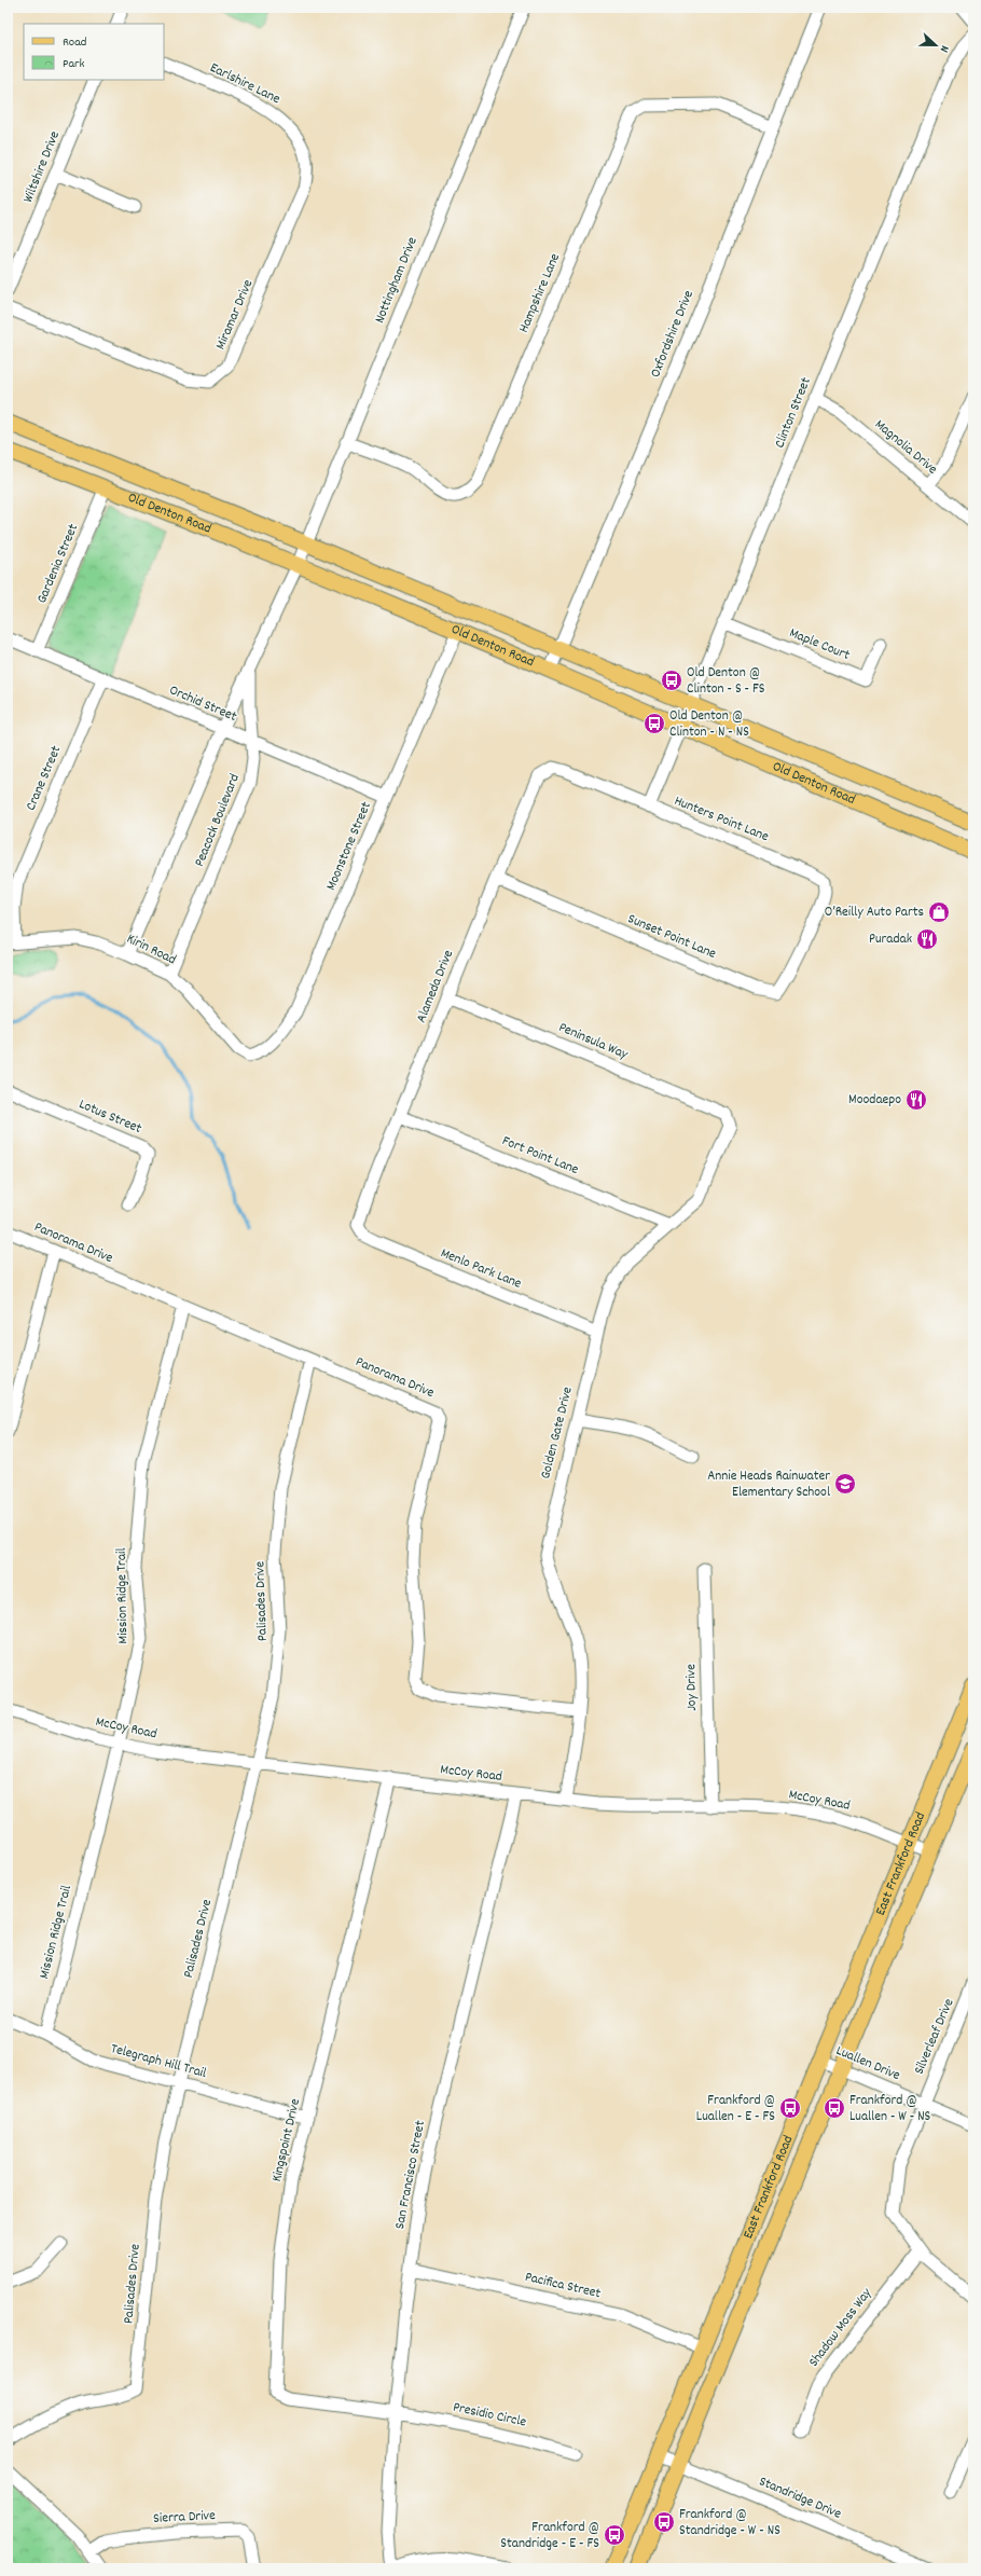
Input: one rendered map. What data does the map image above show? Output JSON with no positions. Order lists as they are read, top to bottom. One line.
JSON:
{"streets":{"main road":["Old Denton Road","East Frankford Road"],"street":["Earlshire Lane","Wiltshire Drive","Nottingham Drive","Hampshire Lane","Miramar Drive","Oxfordshire Drive","Clinton Street","Magnolia Drive","Gardenia Street","Maple Court","Orchid Street","Crane Street","Hunters Point Lane","Peacock Boulevard","Moonstone Street","Sunset Point Lane","Kirin Road","Alameda Drive","Peninsula Way","Lotus Street","Fort Point Lane","Panorama Drive","Menlo Park Lane","Golden Gate Drive","Mission Ridge Trail","Palisades Drive","Joy Drive","McCoy Road","Silverleaf Drive","Telegraph Hill Trail","Luallen Drive","Kingspoint Drive","San Francisco Street","Pacifica Street","Shadow Moss Way","Presidio Circle","Standridge Drive","Sierra Drive"]},"crossings":[["Earlshire Lane","Miramar Drive"],["Nottingham Drive","Hampshire Lane"],["Nottingham Drive","Old Denton Road"],["Nottingham Drive","Peacock Boulevard"],["Hampshire Lane","Oxfordshire Drive"],["Oxfordshire Drive","Old Denton Road"],["Clinton Street","Magnolia Drive"],["Clinton Street","Old Denton Road"],["Clinton Street","Maple Court"],["Clinton Street","Hunters Point Lane"],["Old Denton Road","Gardenia Street"],["Old Denton Road","Peacock Boulevard"],["Old Denton Road","Moonstone Street"],["Gardenia Street","Orchid Street"],["Orchid Street","Crane Street"],["Orchid Street","Peacock Boulevard"],["Orchid Street","Moonstone Street"],["Crane Street","Kirin Road"],["Hunters Point Lane","Sunset Point Lane"],["Hunters Point Lane","Alameda Drive"],["Peacock Boulevard","Kirin Road"],["Moonstone Street","Kirin Road"],["Sunset Point Lane","Alameda Drive"],["Alameda Drive","Peninsula Way"],["Alameda Drive","Fort Point Lane"],["Alameda Drive","Menlo Park Lane"],["Peninsula Way","Golden Gate Drive"],["Fort Point Lane","Golden Gate Drive"],["Panorama Drive","Golden Gate Drive"],["Panorama Drive","Mission Ridge Trail"],["Panorama Drive","Palisades Drive"],["Menlo Park Lane","Golden Gate Drive"],["Golden Gate Drive","McCoy Road"],["Mission Ridge Trail","McCoy Road"],["Mission Ridge Trail","Telegraph Hill Trail"],["Palisades Drive","McCoy Road"],["Palisades Drive","Telegraph Hill Trail"],["Joy Drive","McCoy Road"],["McCoy Road","East Frankford Road"],["McCoy Road","Kingspoint Drive"],["McCoy Road","San Francisco Street"],["East Frankford Road","Luallen Drive"],["East Frankford Road","Pacifica Street"],["East Frankford Road","Standridge Drive"],["Silverleaf Drive","Luallen Drive"],["Silverleaf Drive","Shadow Moss Way"],["Telegraph Hill Trail","Kingspoint Drive"],["Kingspoint Drive","San Francisco Street"],["Kingspoint Drive","Presidio Circle"],["San Francisco Street","Pacifica Street"],["San Francisco Street","Presidio Circle"]],"places":{"bus stop":["Old Denton @ Clinton - S - FS","Old Denton @ Clinton - N - NS","Frankford @ Luallen - E - FS","Frankford @ Luallen - W - NS","Frankford @ Standridge - W - NS","Frankford @ Standridge - E - FS"],"shop":["O’Reilly Auto Parts"],"restaurant":["Puradak","Moodaepo"],"school or university":["Annie Heads Rainwater Elementary School"]},"legend":["Road","Park"],"north":"right"}
